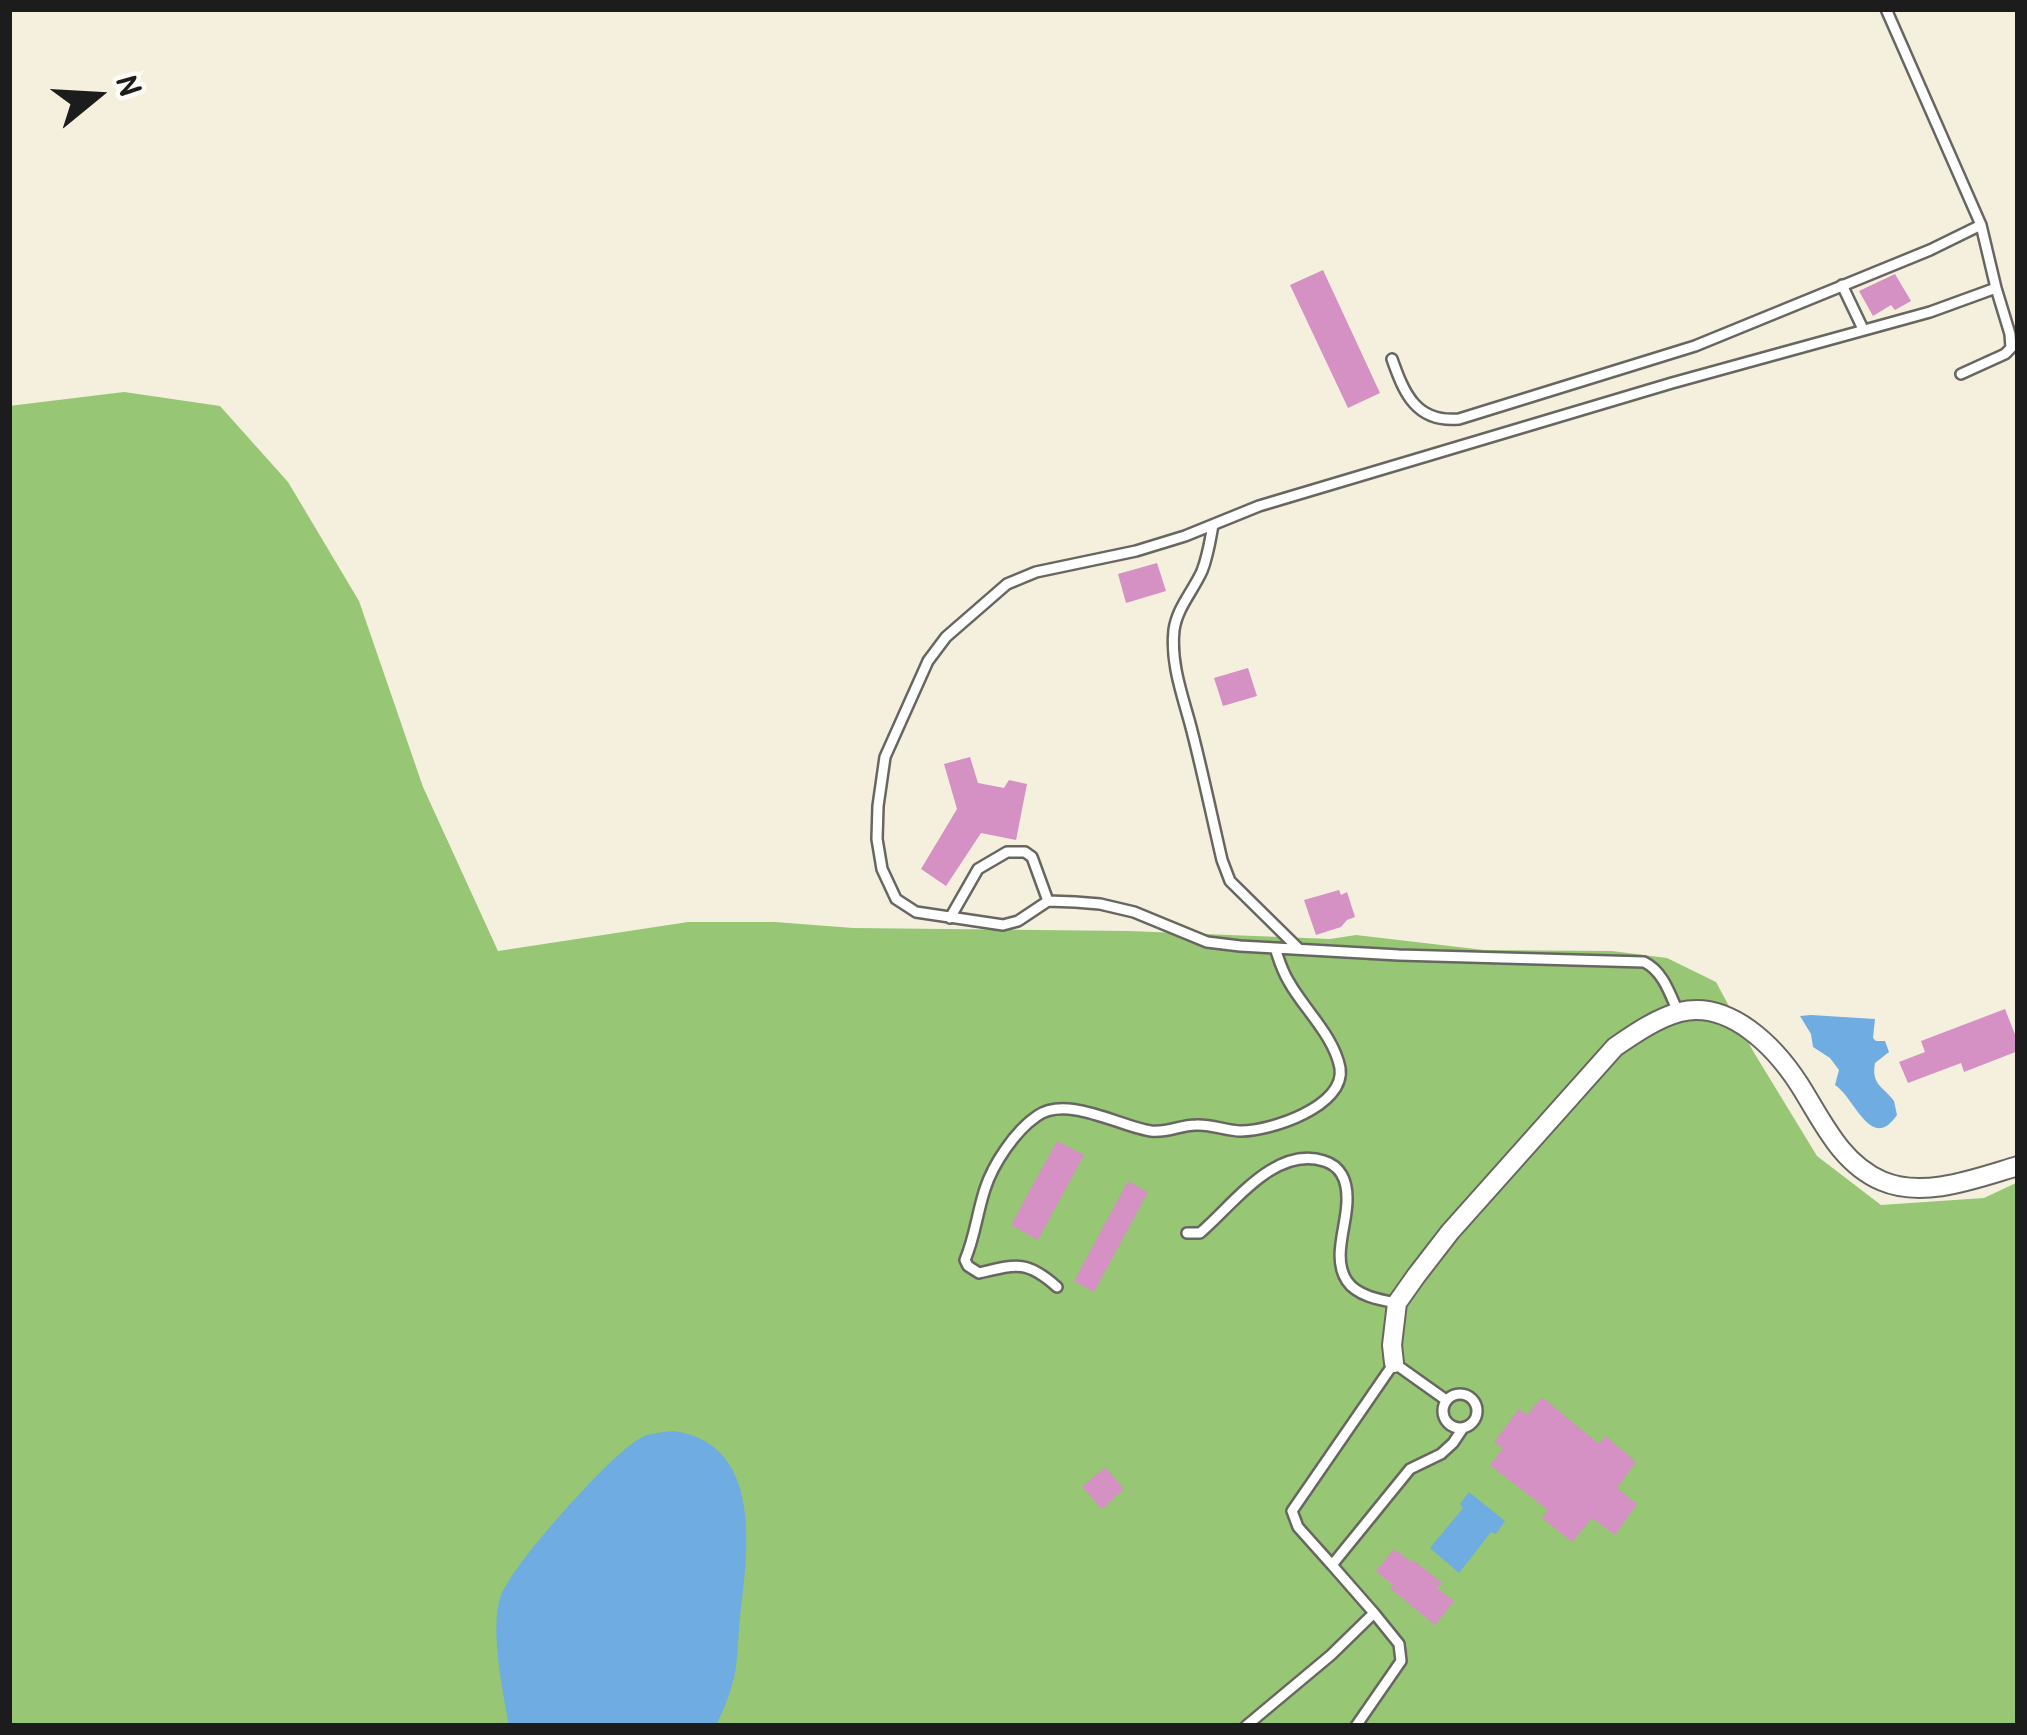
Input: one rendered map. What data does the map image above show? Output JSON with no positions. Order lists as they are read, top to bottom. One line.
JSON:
{"north":"right"}
